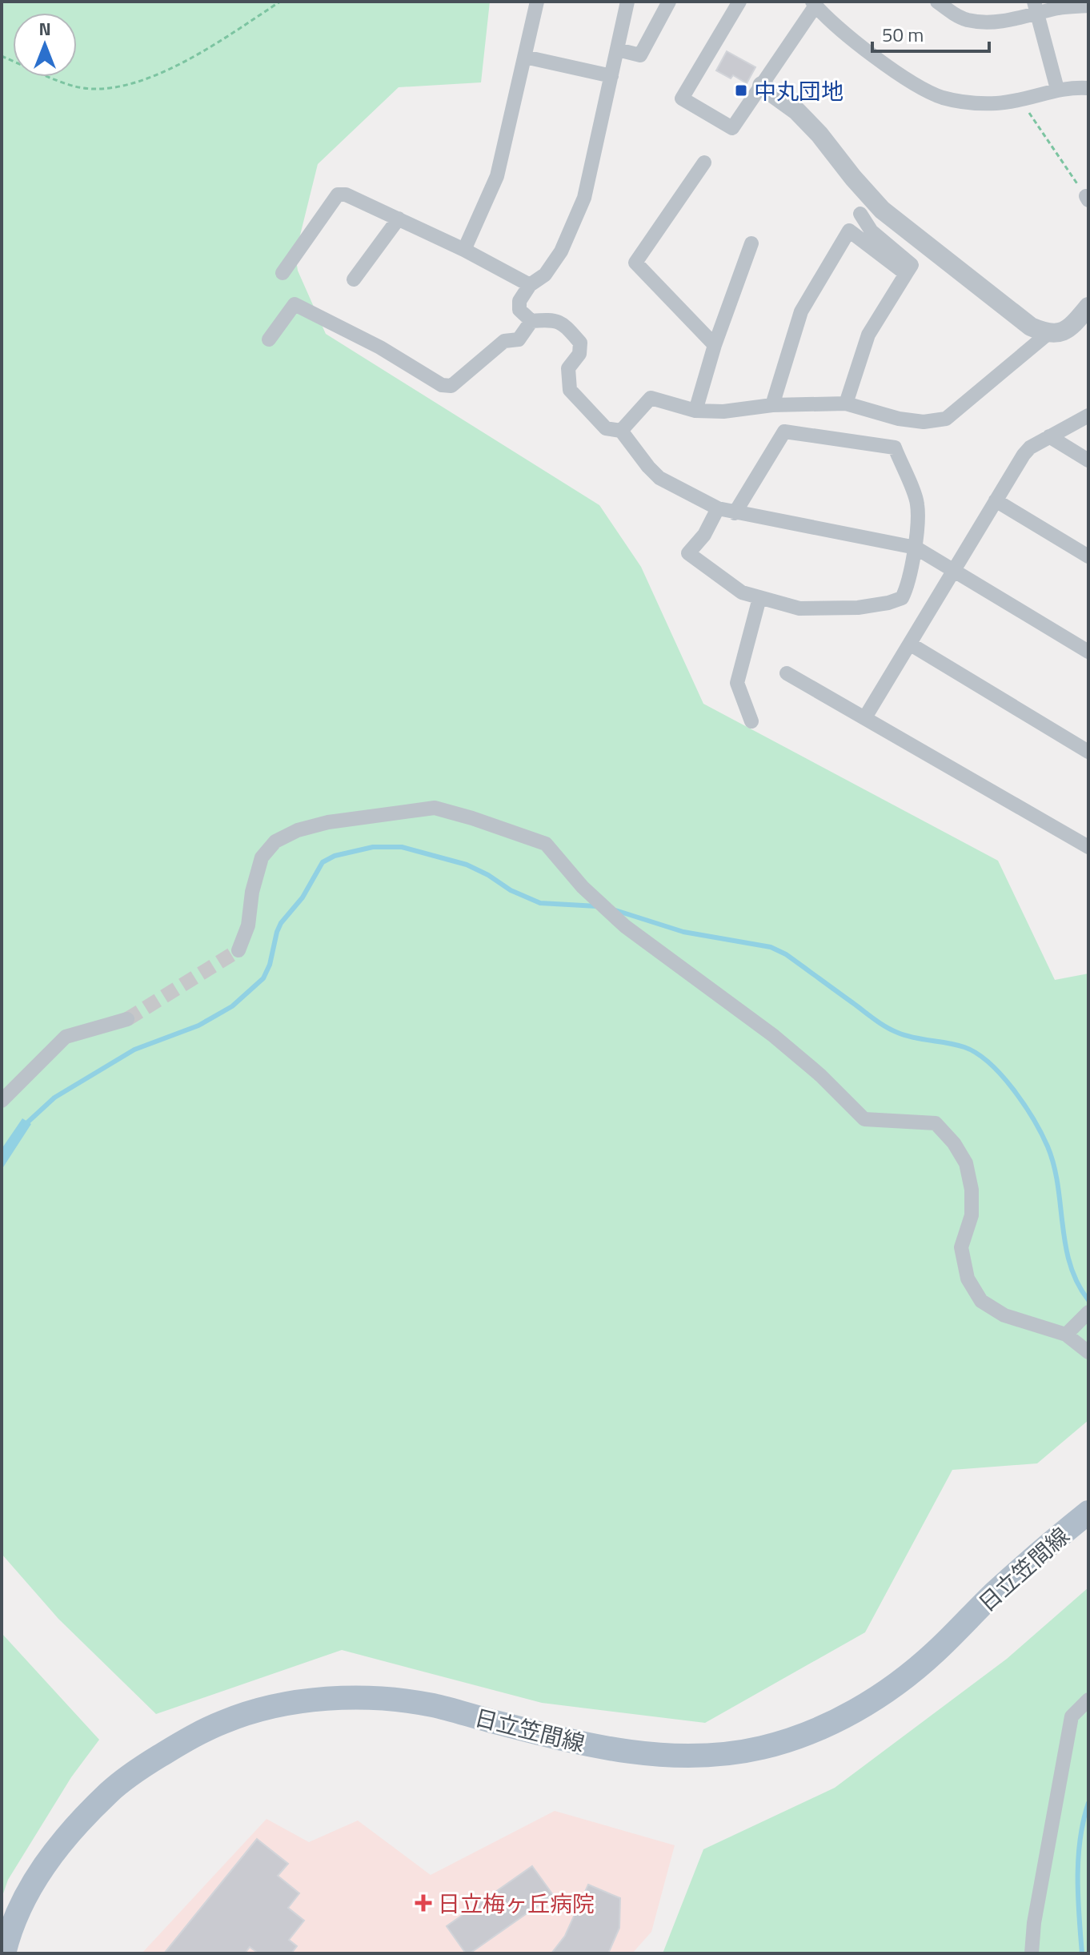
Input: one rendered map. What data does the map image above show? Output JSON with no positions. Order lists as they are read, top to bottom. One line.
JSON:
{"streets":{"main road":["日立笠間線"]},"places":{"transit":["中丸団地"],"health":["日立梅ヶ丘病院"]},"scale_bar":"50 m","north":"top"}
